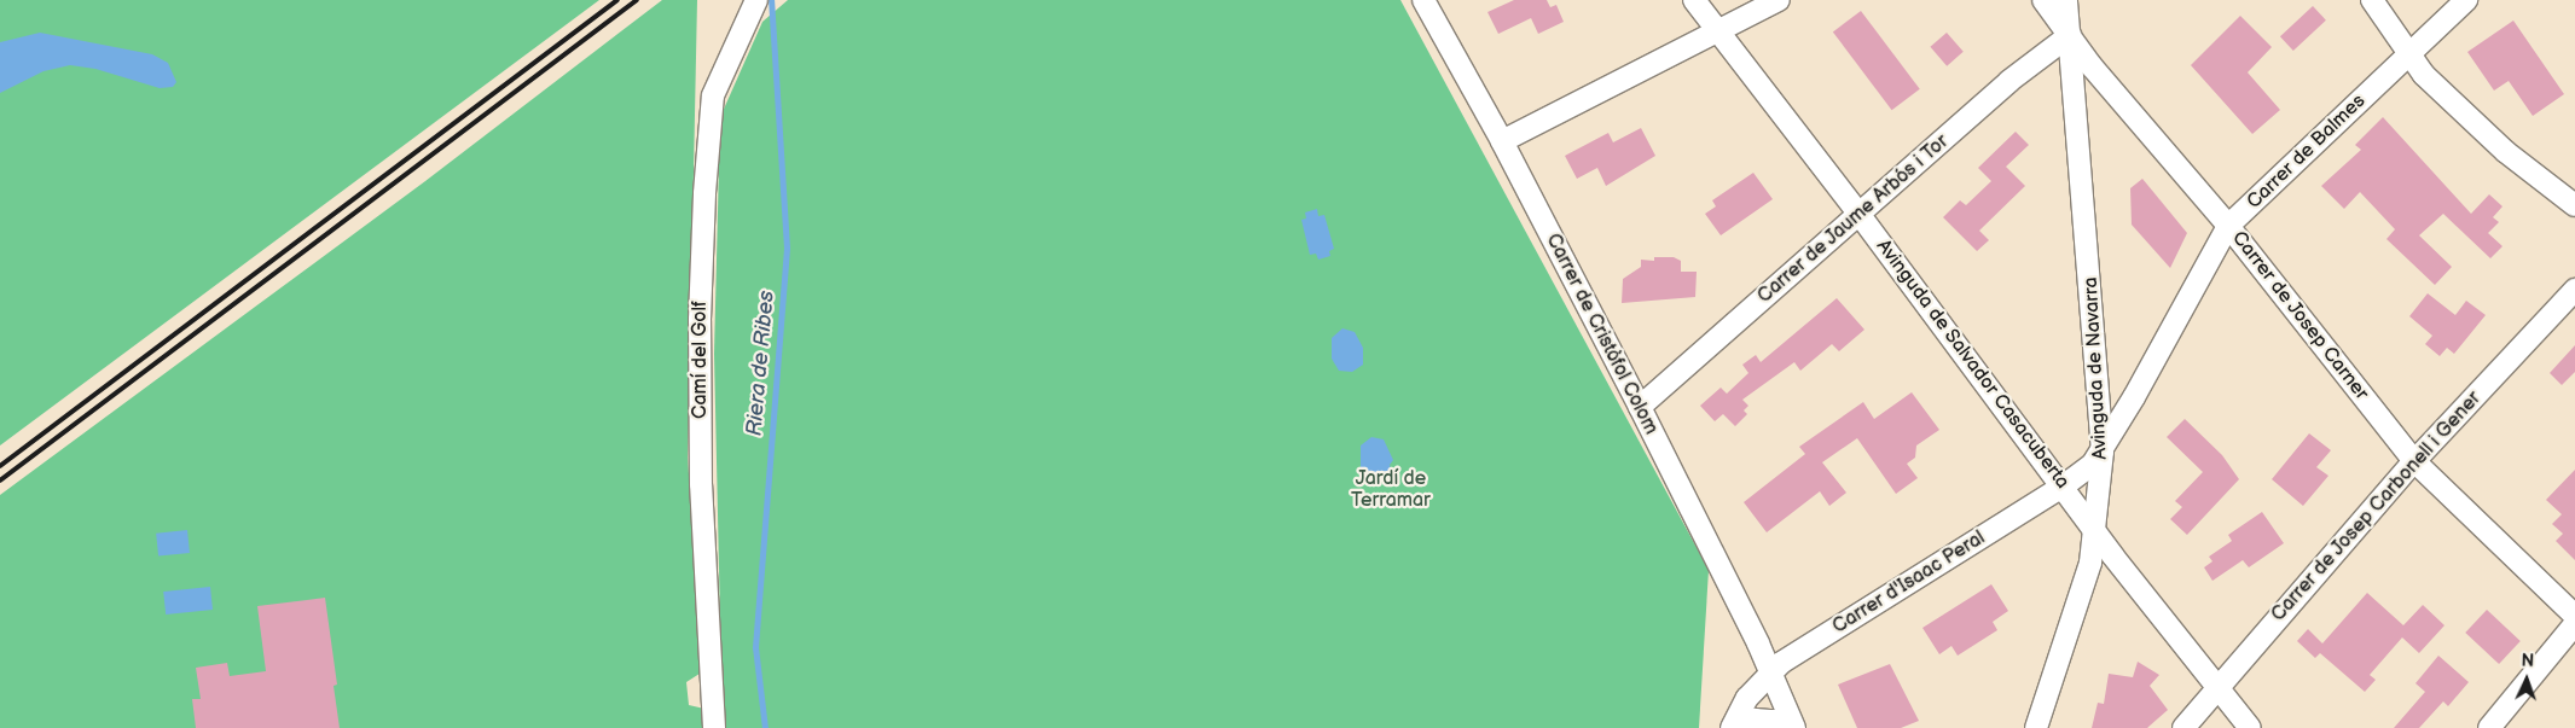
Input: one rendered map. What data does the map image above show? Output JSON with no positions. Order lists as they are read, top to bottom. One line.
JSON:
{"streets":{"street":["Carrer de Balmes","Carrer de Jaume Arbós i Tor","Carrer de Josep Carner","Carrer de Cristòfol Colom","Camí del Golf","Avinguda de Salvador Casacuberta","Avinguda de Navarra","Carrer de Josep Carbonell i Gener","Carrer d'Isaac Peral"]},"crossings":[["Carrer de Balmes","Carrer de Josep Carner"],["Carrer de Balmes","Avinguda de Navarra"],["Carrer de Balmes","Carrer d'Isaac Peral"],["Carrer de Jaume Arbós i Tor","Carrer de Josep Carner"],["Carrer de Jaume Arbós i Tor","Carrer de Cristòfol Colom"],["Carrer de Jaume Arbós i Tor","Avinguda de Salvador Casacuberta"],["Carrer de Jaume Arbós i Tor","Avinguda de Navarra"],["Carrer de Josep Carner","Avinguda de Navarra"],["Carrer de Josep Carner","Carrer de Josep Carbonell i Gener"],["Carrer de Cristòfol Colom","Carrer d'Isaac Peral"],["Avinguda de Salvador Casacuberta","Avinguda de Navarra"],["Avinguda de Salvador Casacuberta","Carrer de Josep Carbonell i Gener"],["Avinguda de Salvador Casacuberta","Carrer d'Isaac Peral"],["Avinguda de Navarra","Carrer d'Isaac Peral"]],"water":["Riera de Ribes"],"parks":["Jardí de Terramar"],"north":"top"}
